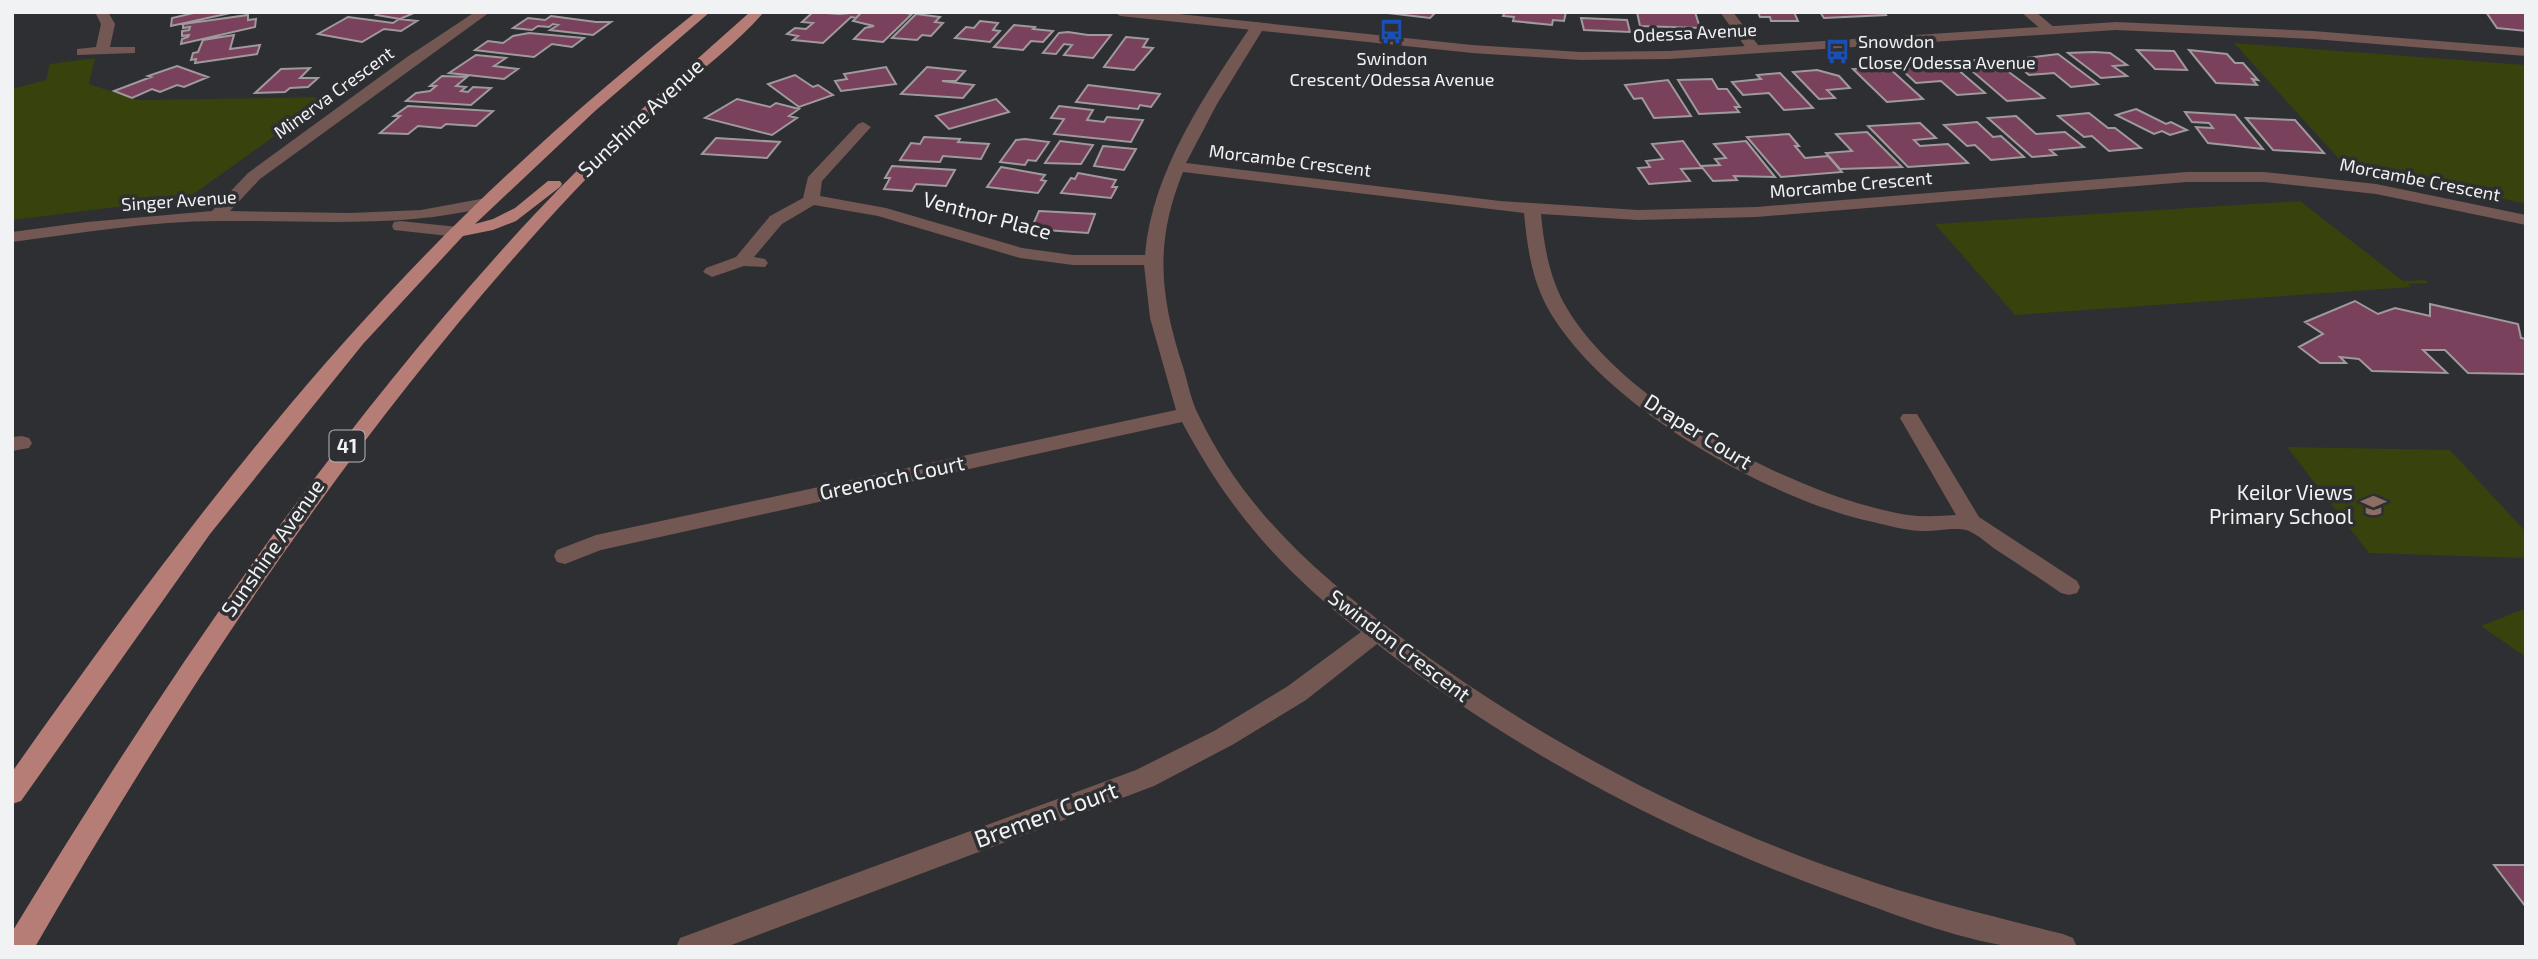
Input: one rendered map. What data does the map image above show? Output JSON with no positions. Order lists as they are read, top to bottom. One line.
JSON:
{"streets":{"main road":["Sunshine Avenue","41"],"street":["Odessa Avenue","Minerva Crescent","Morcambe Crescent","Singer Avenue","Ventnor Place","Draper Court","Greenoch Court","Swindon Crescent","Bremen Court"]},"crossings":[["Odessa Avenue","Swindon Crescent"],["Minerva Crescent","Singer Avenue"],["Sunshine Avenue","Singer Avenue"],["Morcambe Crescent","Draper Court"],["Morcambe Crescent","Swindon Crescent"],["Ventnor Place","Swindon Crescent"],["Greenoch Court","Swindon Crescent"],["Swindon Crescent","Bremen Court"]],"places":{"bus stop":["Swindon Crescent/Odessa Avenue","Snowdon Close/Odessa Avenue"],"school or university":["Keilor Views Primary School"]}}
